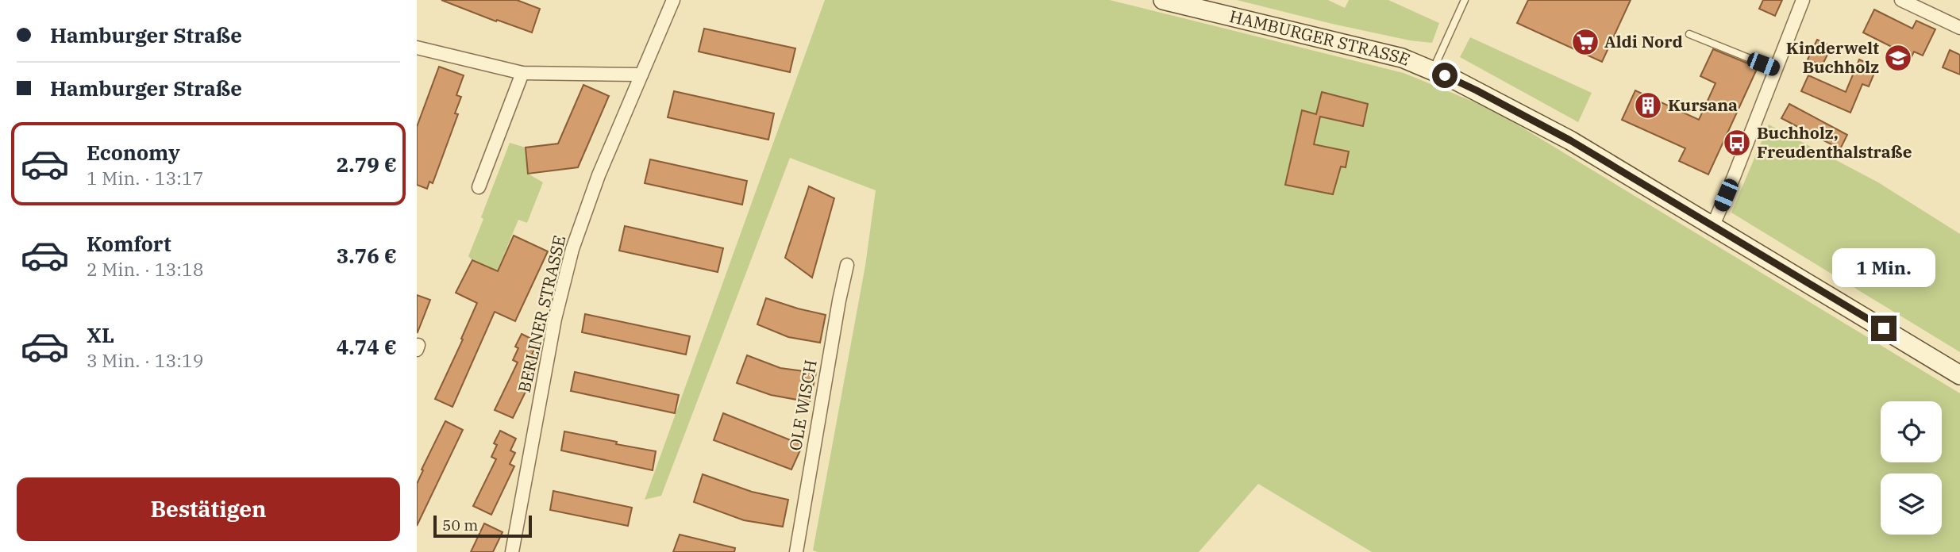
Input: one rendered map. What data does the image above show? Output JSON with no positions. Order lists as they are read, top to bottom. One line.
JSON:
{"streets":{"main road":["HAMBURGER STRASSE"],"street":["BERLINER STRASSE","OLE WISCH"]},"places":{"supermarket":["Aldi Nord"],"school or university":["Kinderwelt Buchholz"],"building":["Kursana"],"bus stop":["Buchholz, Freudenthalstraße"]},"scale_bar":"50 m","page":{"banner":["Hamburger Straße","Hamburger Straße"],"list":[{"name":"Economy","note":"1 Min. · 13:17","value":"2.79 €"},{"name":"Komfort","note":"2 Min. · 13:18","value":"3.76 €"},{"name":"XL","note":"3 Min. · 13:19","value":"4.74 €"}],"bubble":"1 Min.","buttons":"Bestätigen","scale":"50 m"}}
